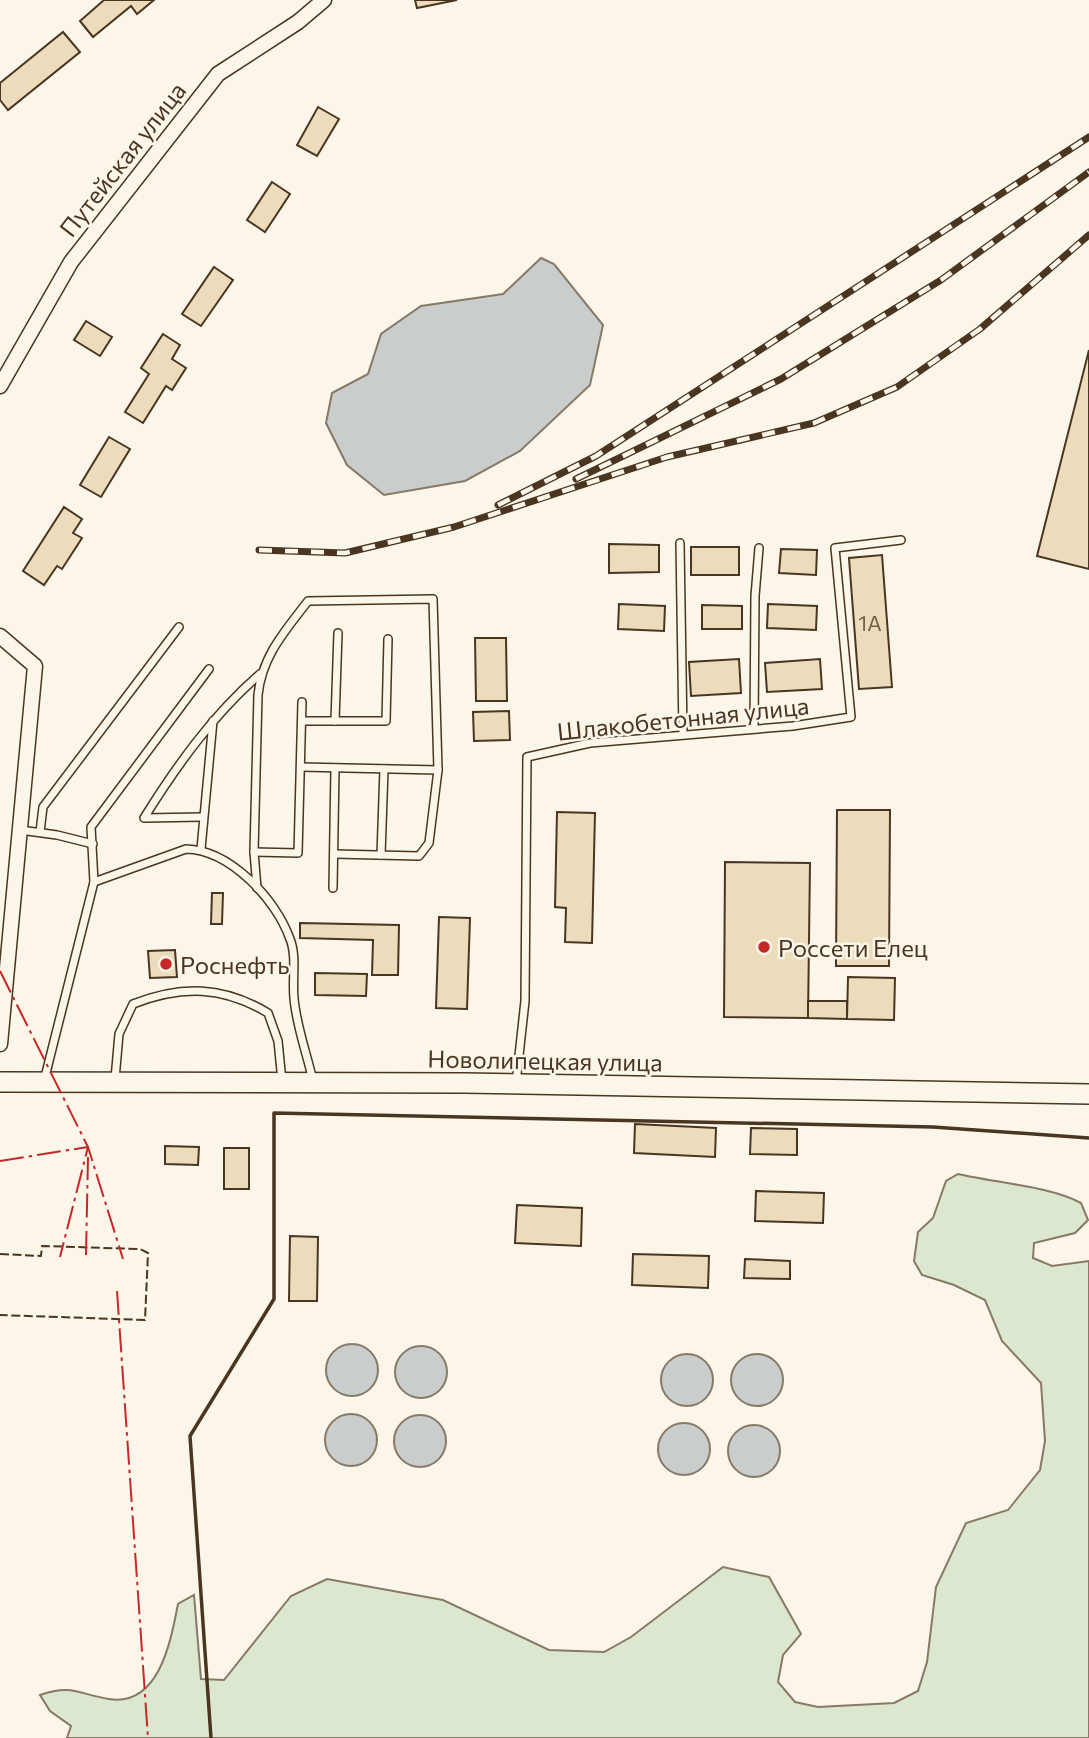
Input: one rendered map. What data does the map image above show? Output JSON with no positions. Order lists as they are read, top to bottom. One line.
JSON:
{"streets":{"street":["Путейская улица","Новолипецкая улица"],"lane":["Шлакобетонная улица"]},"crossings":[["Шлакобетонная улица","Новолипецкая улица"]],"places":["Россети Елец","Роснефть"],"house_numbers":["1А"]}
